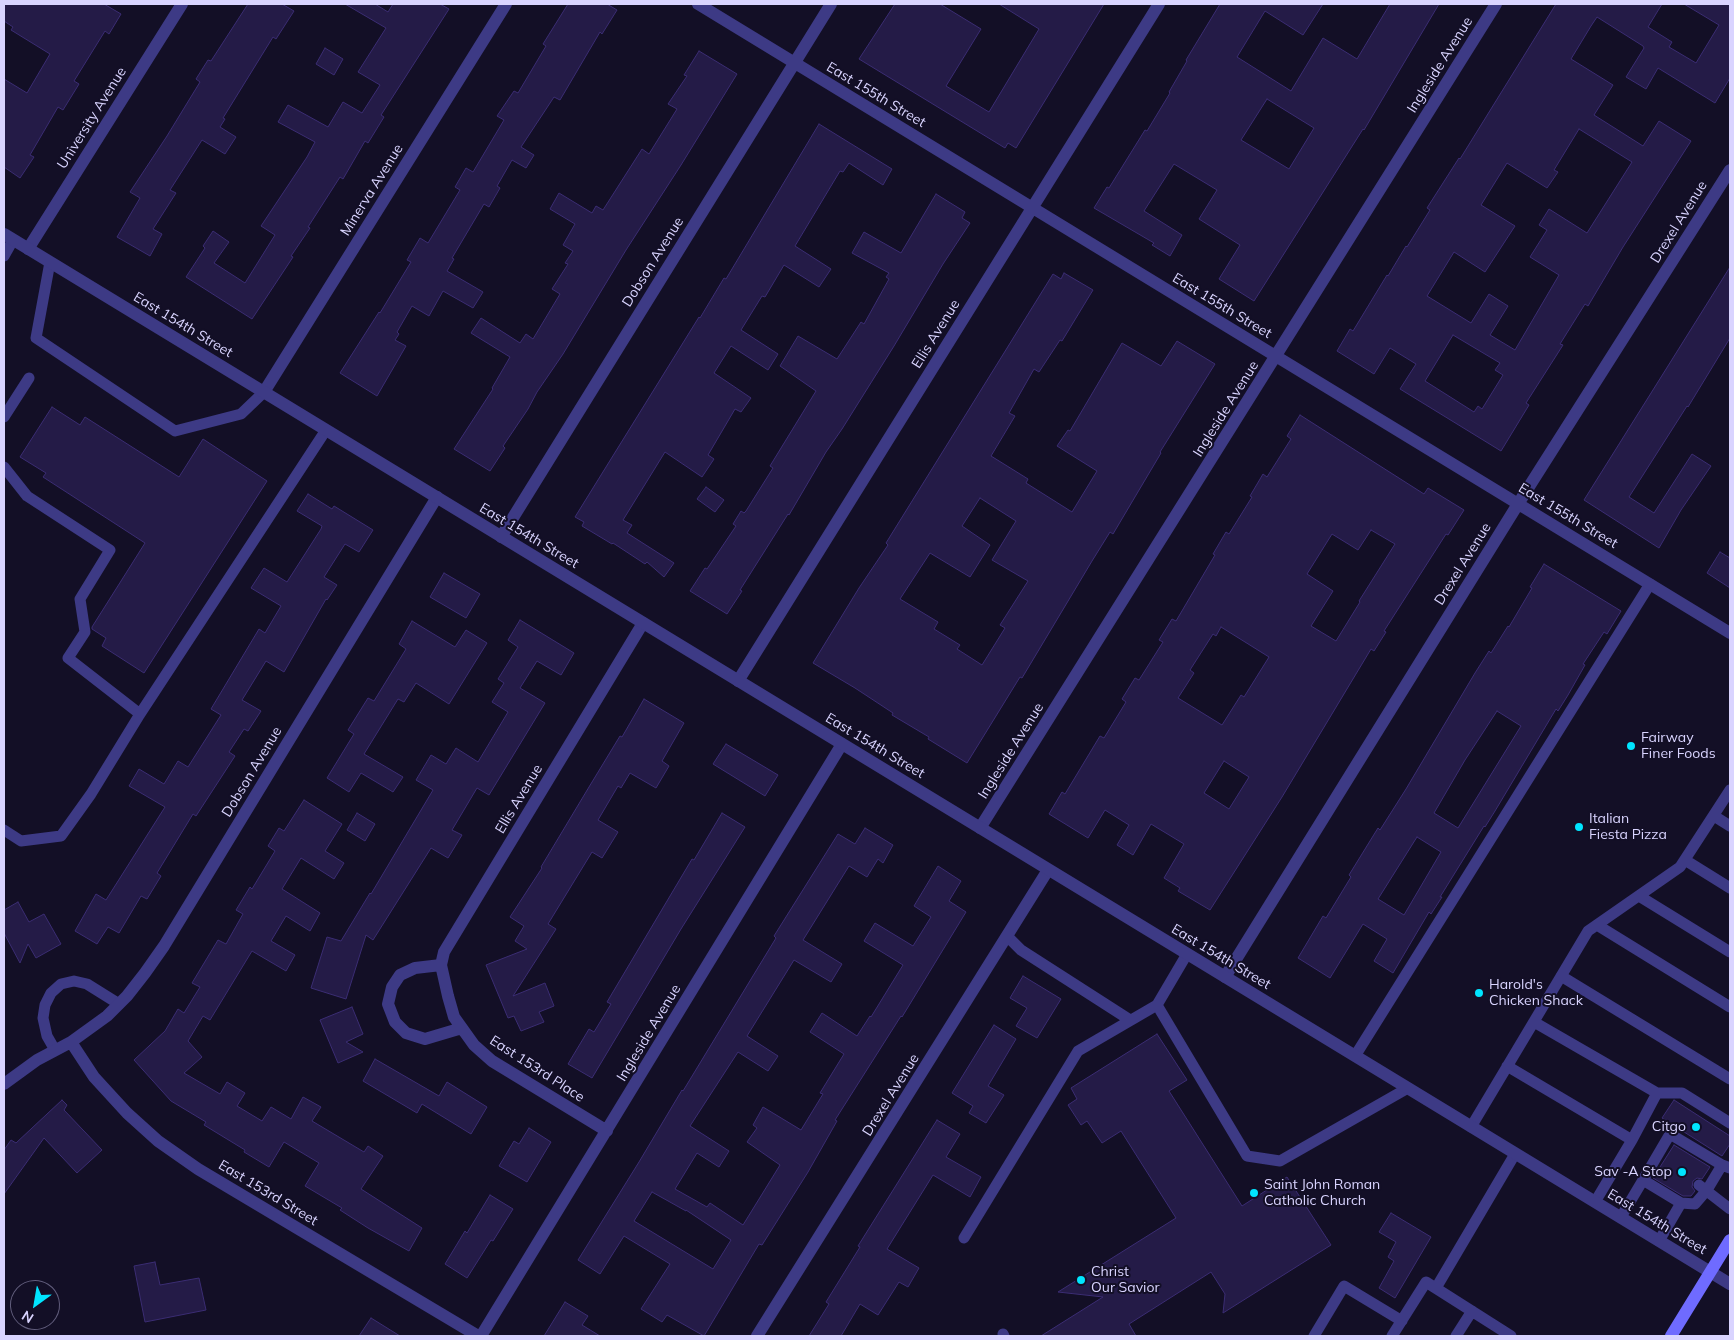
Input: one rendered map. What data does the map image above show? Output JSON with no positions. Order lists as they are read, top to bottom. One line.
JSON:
{"streets":{"street":["Ingleside Avenue","East 155th Street","University Avenue","Minerva Avenue","Drexel Avenue","Dobson Avenue","East 154th Street","Ellis Avenue","East 153rd Place","East 153rd Street"]},"crossings":[["Ingleside Avenue","East 155th Street"],["Ingleside Avenue","East 154th Street"],["Ingleside Avenue","East 153rd Place"],["Ingleside Avenue","East 153rd Street"],["East 155th Street","Drexel Avenue"],["East 155th Street","Dobson Avenue"],["East 155th Street","Ellis Avenue"],["University Avenue","East 154th Street"],["Minerva Avenue","East 154th Street"],["Drexel Avenue","East 154th Street"],["Dobson Avenue","East 154th Street"],["Dobson Avenue","East 153rd Street"],["East 154th Street","Ellis Avenue"],["Ellis Avenue","East 153rd Place"]],"places":["Fairway Finer Foods","Italian Fiesta Pizza","Harold's Chicken Shack","Citgo","Sav -A Stop","Saint John Roman Catholic Church","Christ Our Savior"],"north":"bottom left"}
